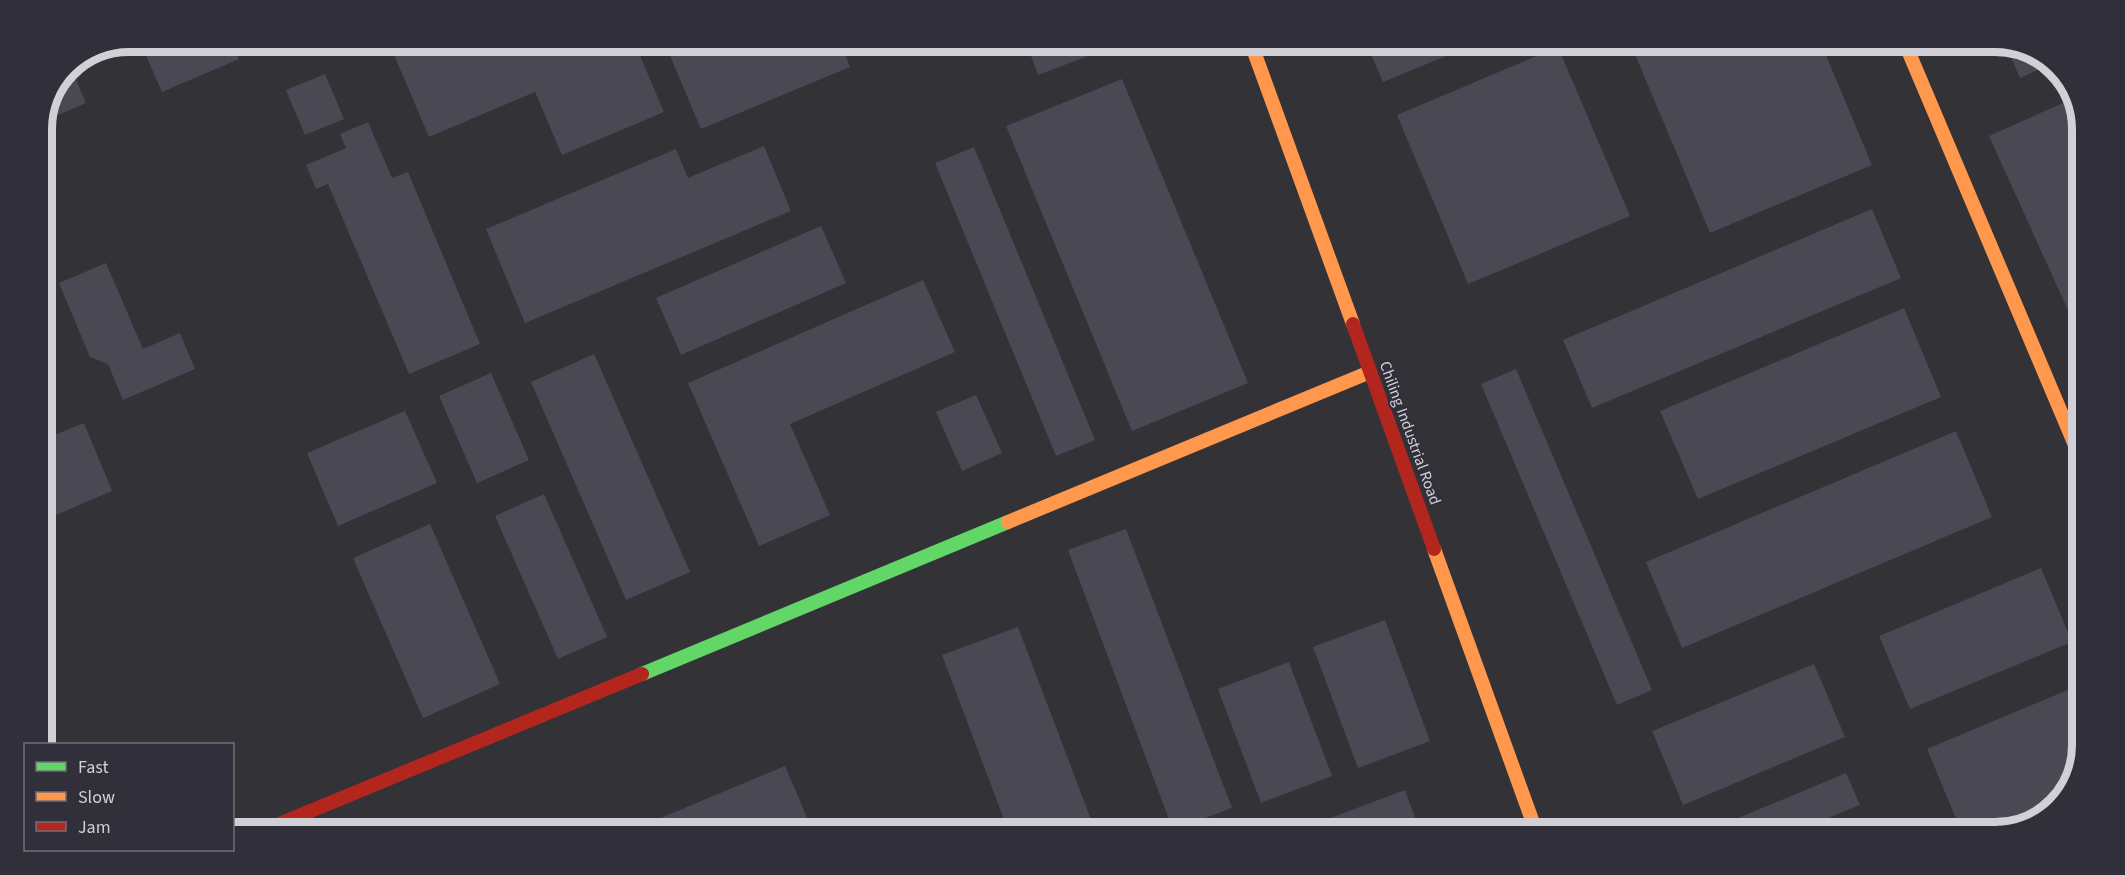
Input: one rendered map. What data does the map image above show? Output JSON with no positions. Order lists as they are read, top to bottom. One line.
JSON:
{"streets":{"street":["Chiling Industrial Road"]},"legend":["Fast","Slow","Jam"]}
